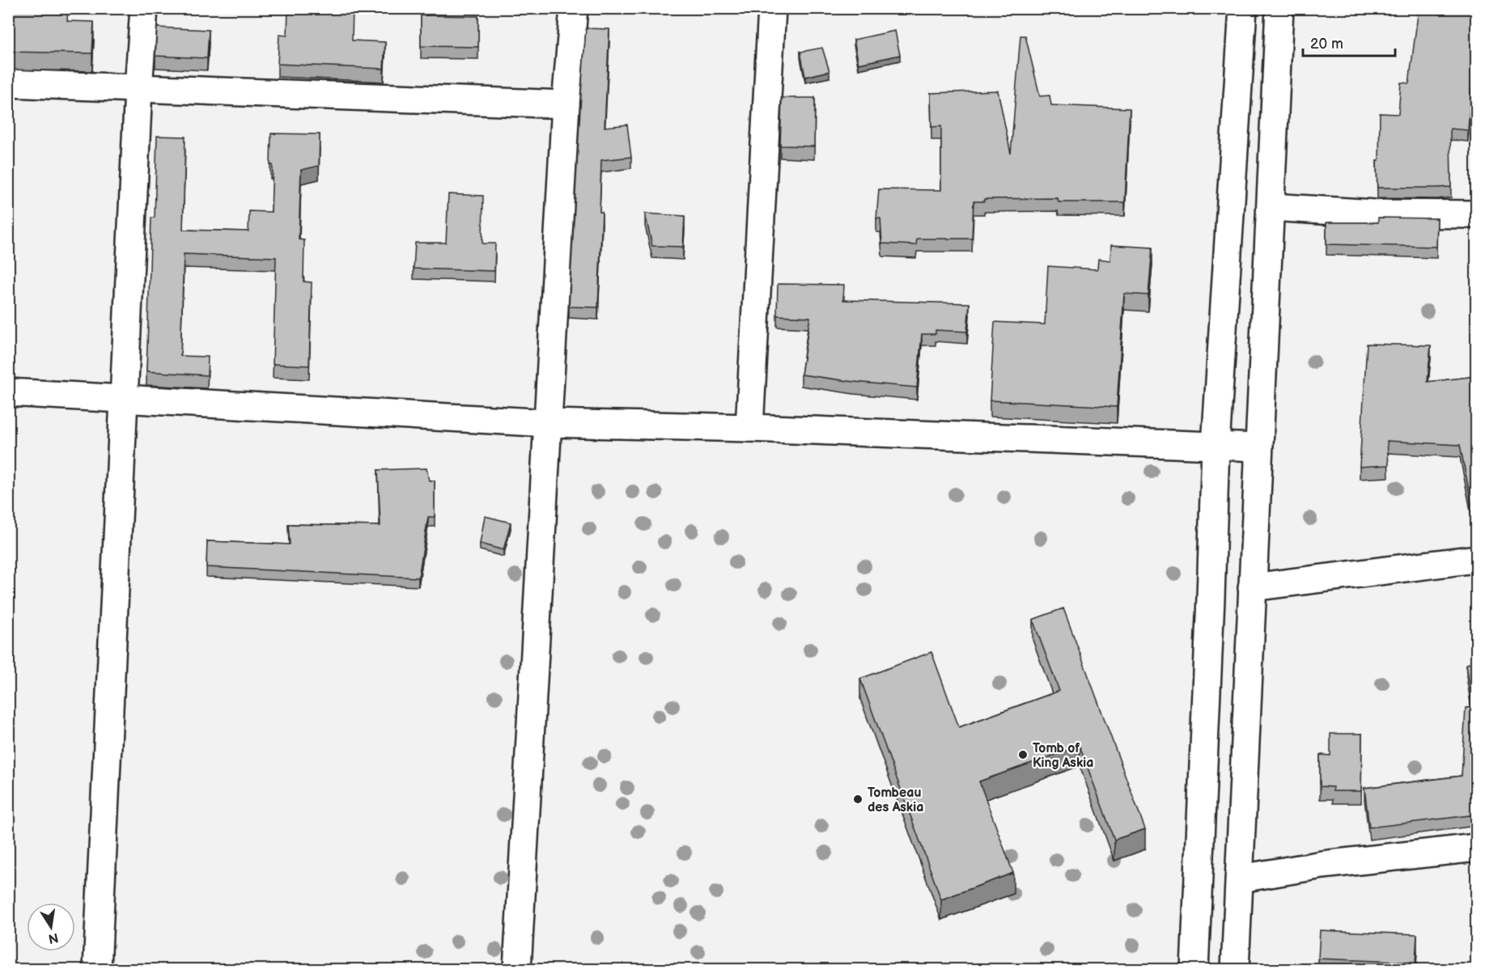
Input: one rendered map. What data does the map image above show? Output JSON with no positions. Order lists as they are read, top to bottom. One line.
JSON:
{"places":["Tomb of King Askia","Tombeau des Askia"],"scale_bar":"20 m","north":"bottom"}
